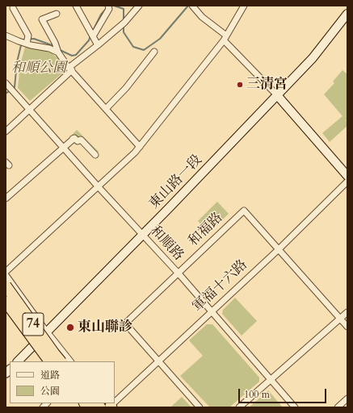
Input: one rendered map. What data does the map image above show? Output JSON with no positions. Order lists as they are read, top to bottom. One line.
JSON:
{"streets":{"highway":["74"],"main road":["東山路一段"],"street":["和福路","和順路","軍福十六路"]},"crossings":[["東山路一段","和順路"],["東山路一段","74"],["和福路","和順路"],["和福路","軍福十六路"],["和順路","軍福十六路"]],"parks":["和順公園"],"places":["三清宮","東山聯診"],"legend":["道路","公園"],"scale_bar":"100 m"}
